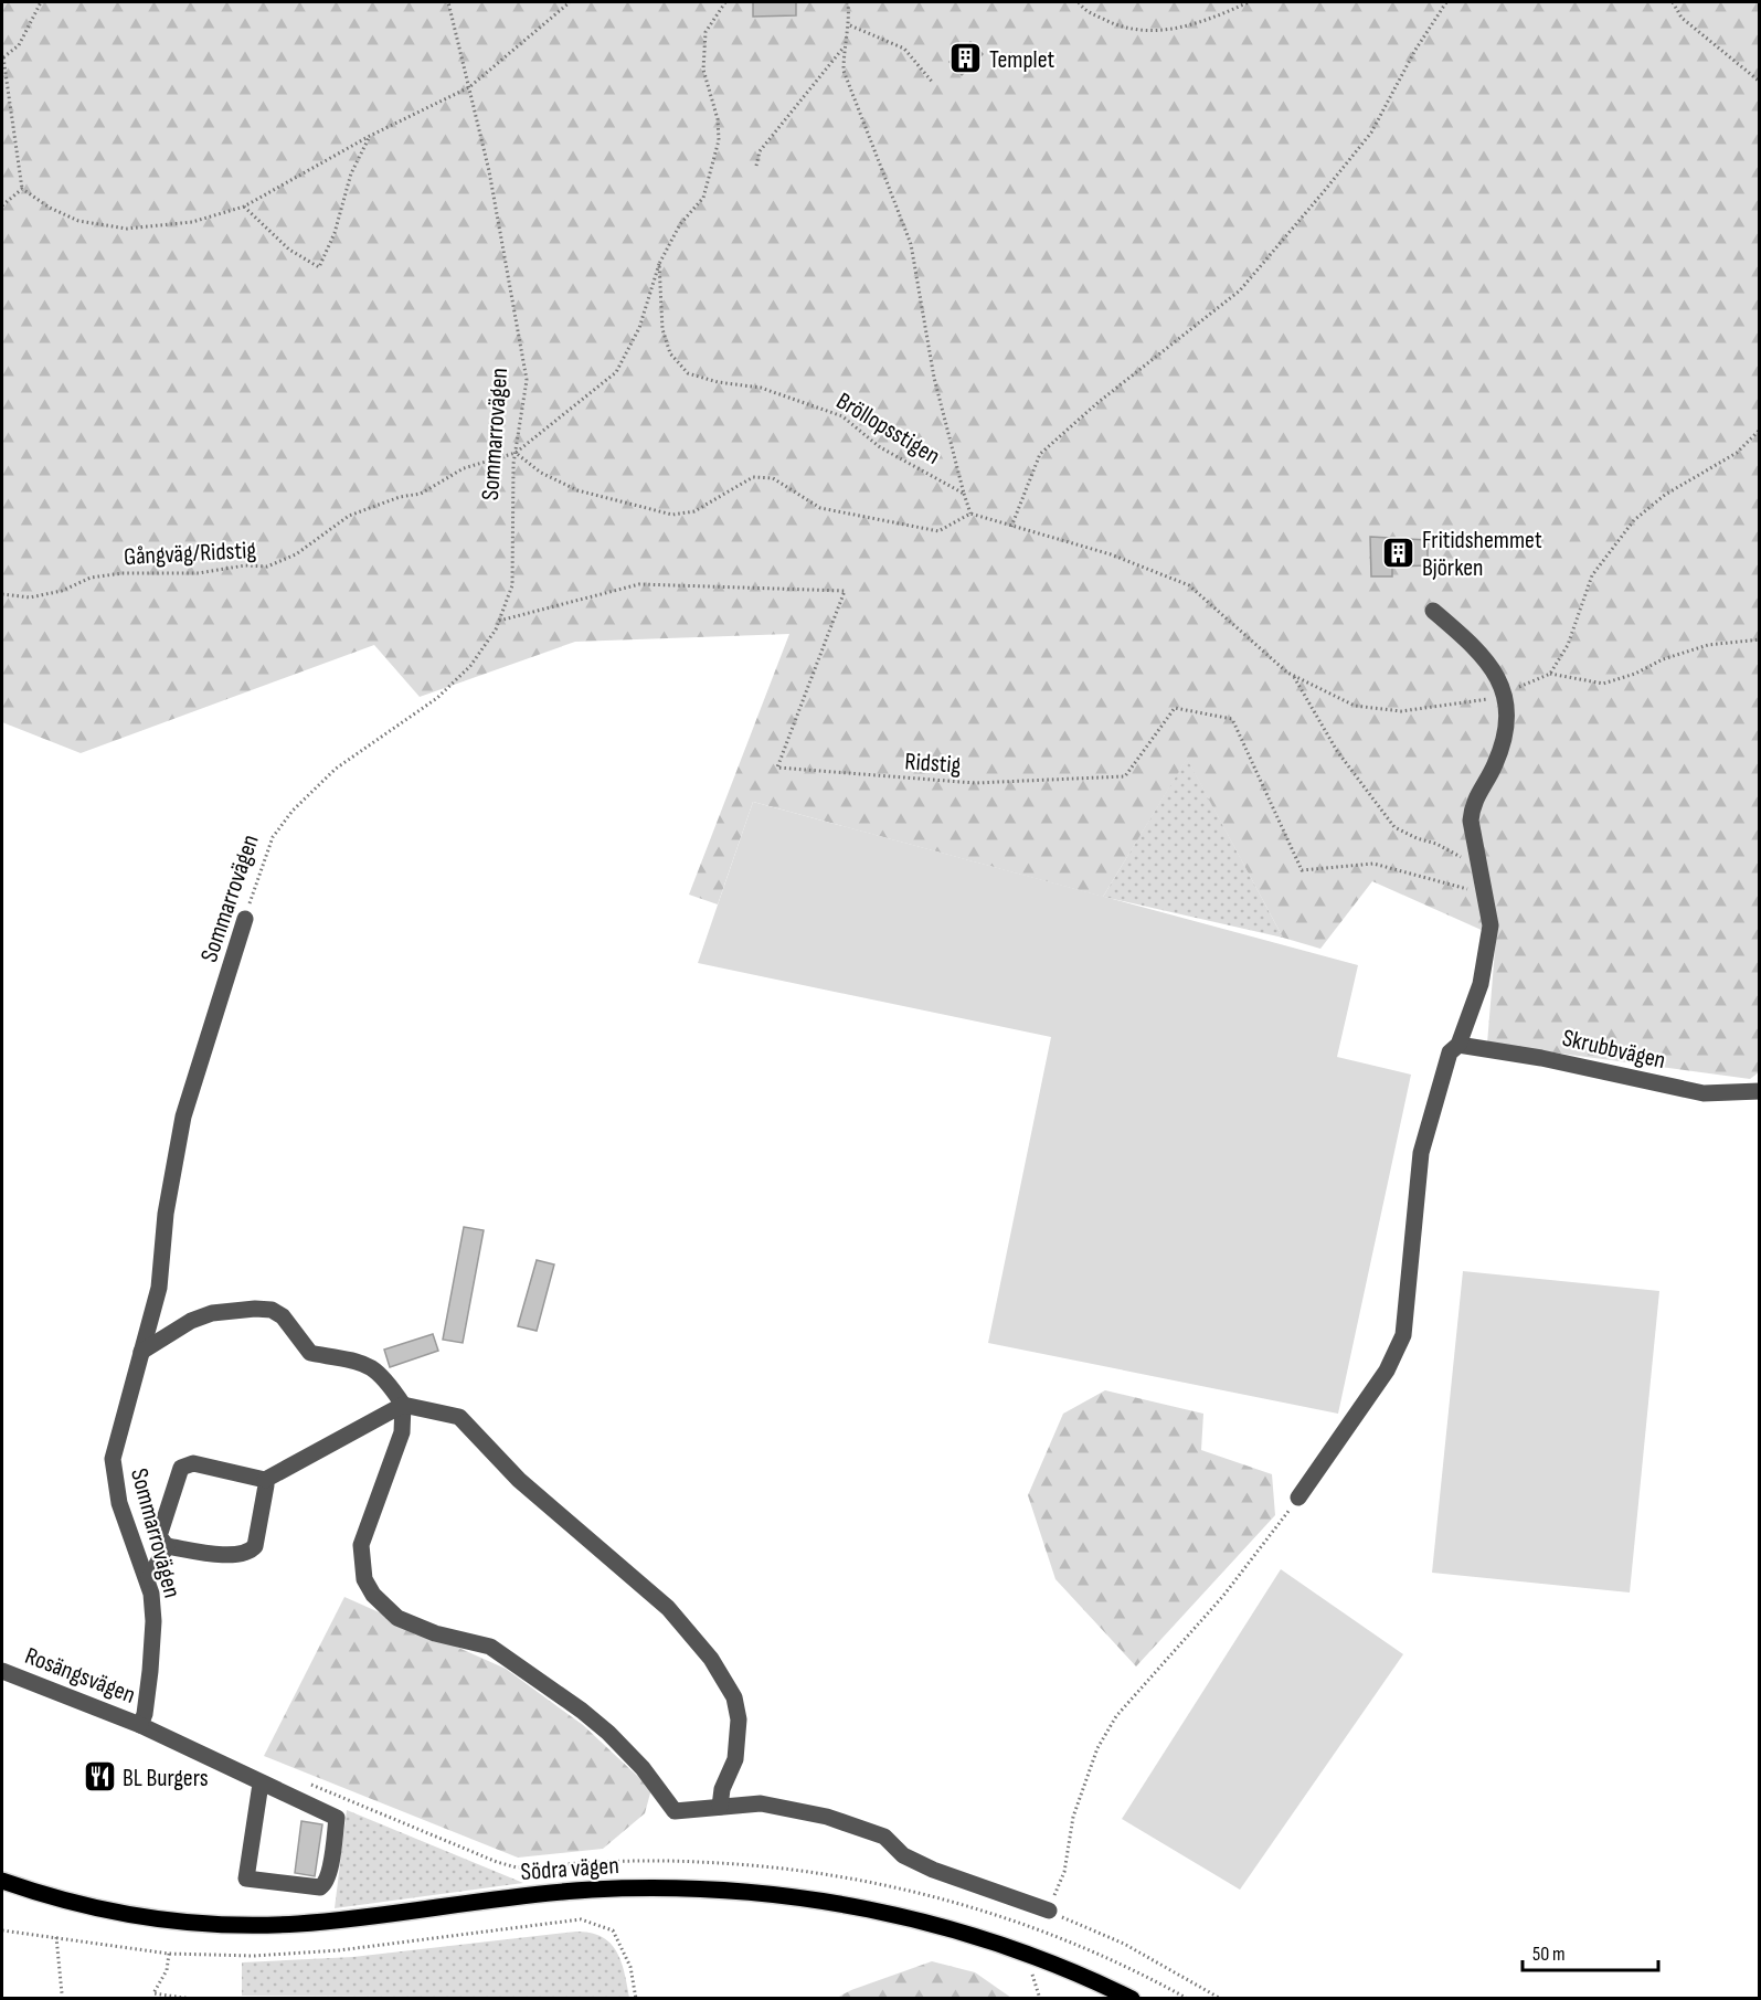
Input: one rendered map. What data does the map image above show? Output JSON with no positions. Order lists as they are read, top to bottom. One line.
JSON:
{"streets":{"main road":["Södra vägen"],"street":["Sommarrovägen","Skrubbvägen","Rosängsvägen"],"path":["Bröllopsstigen","Gångväg/Ridstig","Ridstig"]},"crossings":[["Sommarrovägen","Gångväg/Ridstig"],["Sommarrovägen","Ridstig"],["Sommarrovägen","Rosängsvägen"]],"places":{"building":["Templet","Fritidshemmet Björken"],"restaurant":["BL Burgers"]},"scale_bar":"50 m"}
